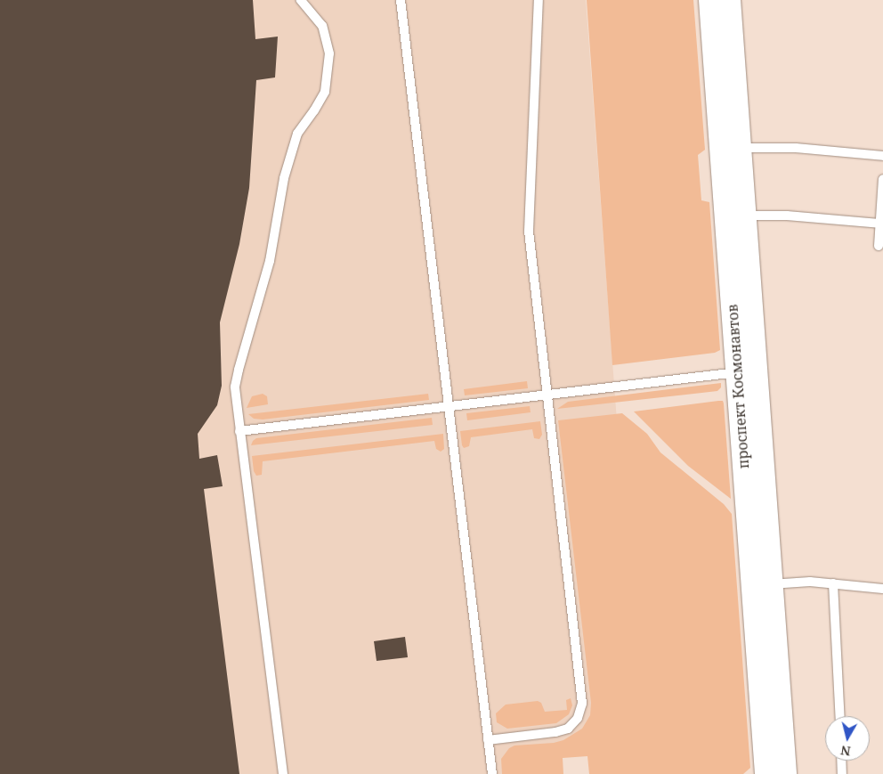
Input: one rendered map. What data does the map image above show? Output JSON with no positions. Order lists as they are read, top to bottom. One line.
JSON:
{"streets":{"street":["проспект Космонавтов"]},"north":"bottom"}
